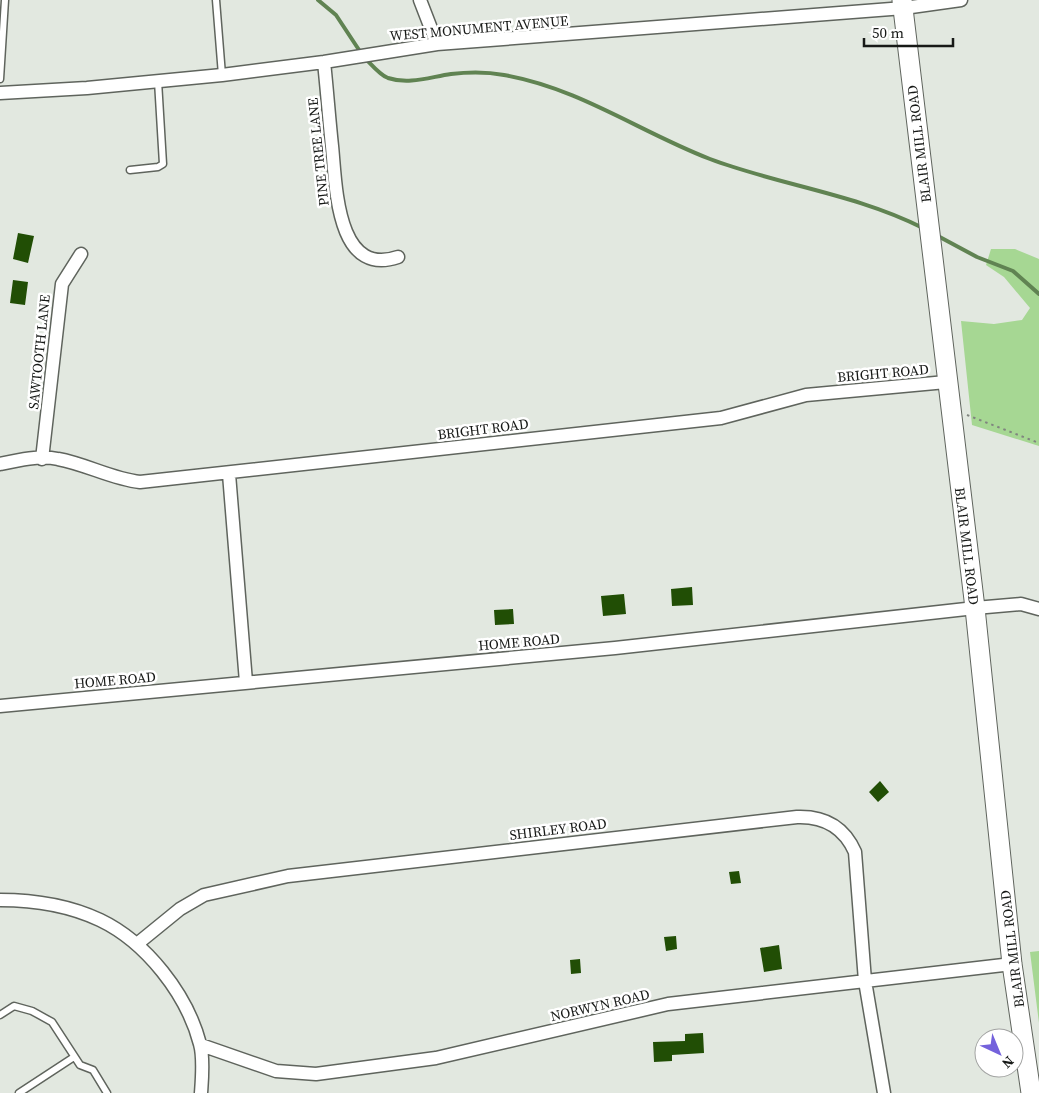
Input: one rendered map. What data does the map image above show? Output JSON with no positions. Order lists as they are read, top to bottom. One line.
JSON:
{"streets":{"main road":["BLAIR MILL ROAD"],"street":["WEST MONUMENT AVENUE","PINE TREE LANE","SAWTOOTH LANE","BRIGHT ROAD","HOME ROAD","SHIRLEY ROAD","NORWYN ROAD"]},"crossings":[["WEST MONUMENT AVENUE","BLAIR MILL ROAD"],["WEST MONUMENT AVENUE","PINE TREE LANE"],["BLAIR MILL ROAD","BRIGHT ROAD"],["BLAIR MILL ROAD","HOME ROAD"],["BLAIR MILL ROAD","NORWYN ROAD"],["SAWTOOTH LANE","BRIGHT ROAD"],["SHIRLEY ROAD","NORWYN ROAD"]],"scale_bar":"50 m","north":"bottom right"}
